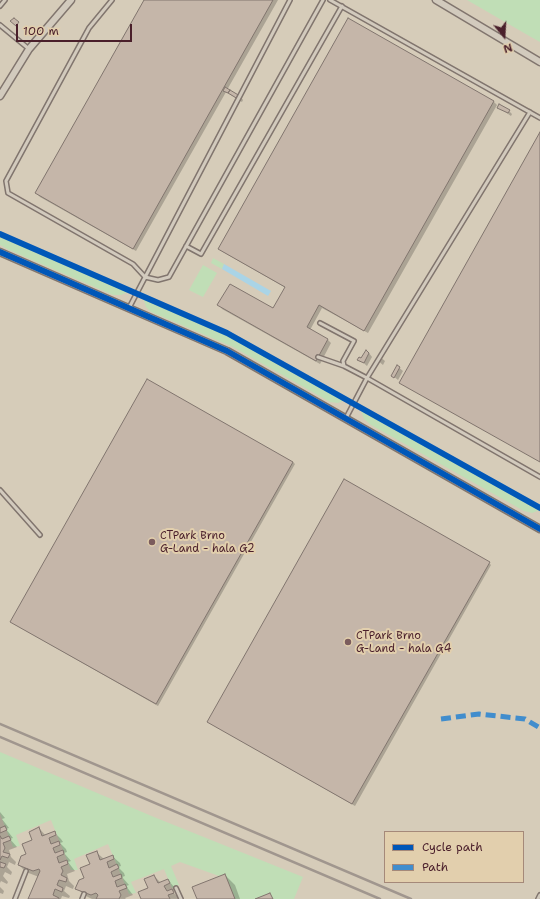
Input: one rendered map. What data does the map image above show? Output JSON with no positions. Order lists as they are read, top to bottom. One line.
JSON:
{"places":["CTPark Brno G-Land - hala G2","CTPark Brno G-Land - hala G4"],"legend":["Cycle path","Path"],"scale_bar":"100 m","north":"bottom"}
